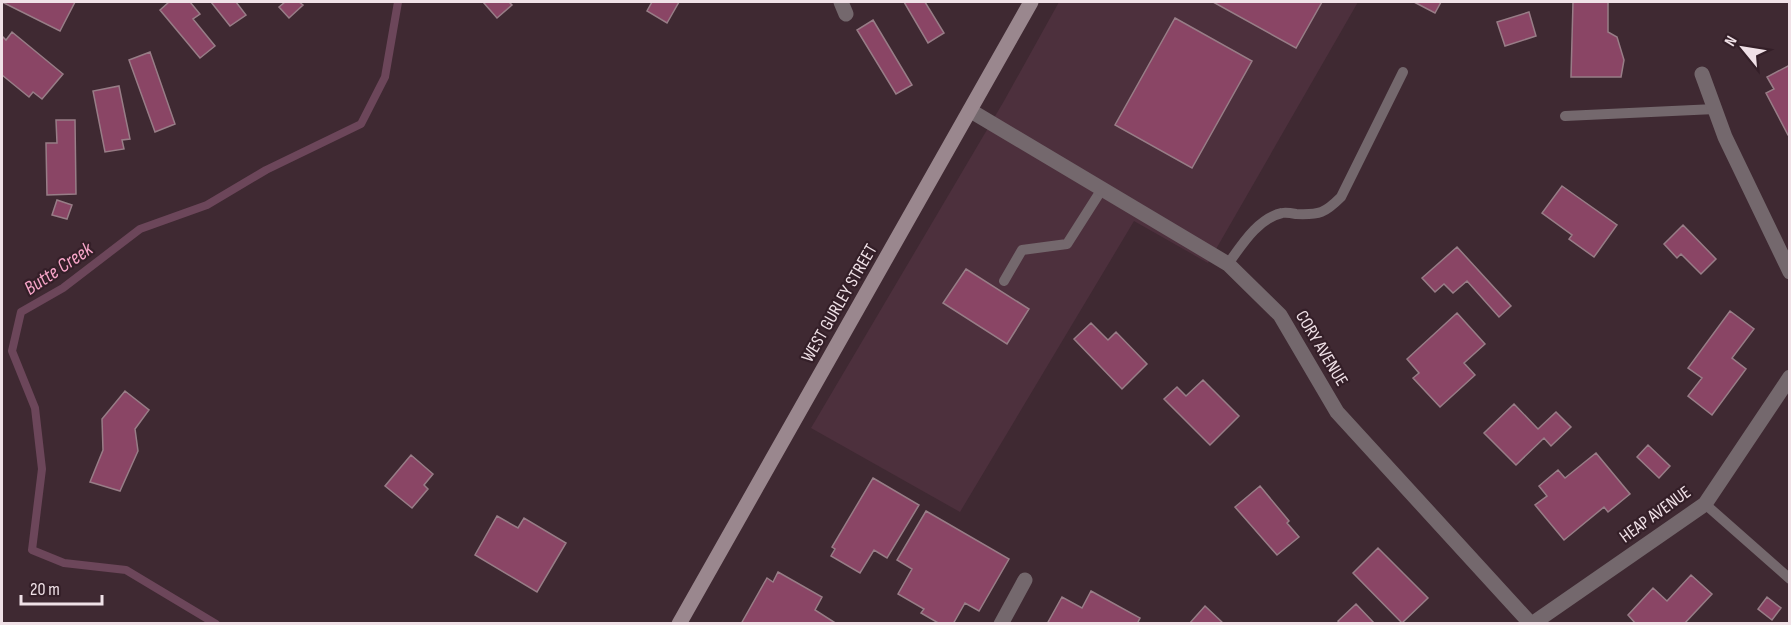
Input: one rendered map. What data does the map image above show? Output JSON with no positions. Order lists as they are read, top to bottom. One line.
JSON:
{"streets":{"main road":["WEST GURLEY STREET"],"street":["CORY AVENUE","HEAP AVENUE"]},"crossings":[["WEST GURLEY STREET","CORY AVENUE"],["CORY AVENUE","HEAP AVENUE"]],"water":["Butte Creek"],"scale_bar":"20 m","north":"top left"}
